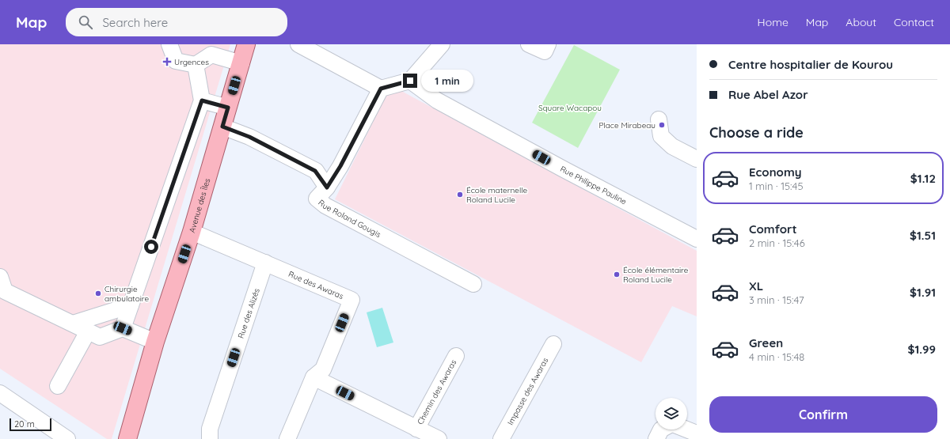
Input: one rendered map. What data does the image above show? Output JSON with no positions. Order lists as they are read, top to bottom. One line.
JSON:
{"streets":{"main road":["Avenue des Îles"],"street":["Rue Philippe Pauline","Rue Roland Gougis","Rue des Awaras","Rue des Alizés","Impasse des Awaras","Chemin des Awaras"]},"crossings":[["Avenue des Îles","Rue Roland Gougis"],["Rue des Awaras","Rue des Alizés"]],"parks":["Square Wacapou"],"places":{"health":["Urgences"],"other":["Place Mirabeau","École maternelle Roland Lucile","École élémentaire Roland Lucile","Chirurgie ambulatoire"]},"scale_bar":"20 m","page":{"header":"Map","search":"Search here","nav":["Home","Map","About","Contact"],"banner":["Centre hospitalier de Kourou","Rue Abel Azor"],"bubble":"1 min","heading":"Choose a ride","list":[{"name":"Economy","note":"1 min · 15:45","value":"$1.12"},{"name":"Comfort","note":"2 min · 15:46","value":"$1.51"},{"name":"XL","note":"3 min · 15:47","value":"$1.91"},{"name":"Green","note":"4 min · 15:48","value":"$1.99"}],"buttons":"Confirm","scale":"20 m"}}
